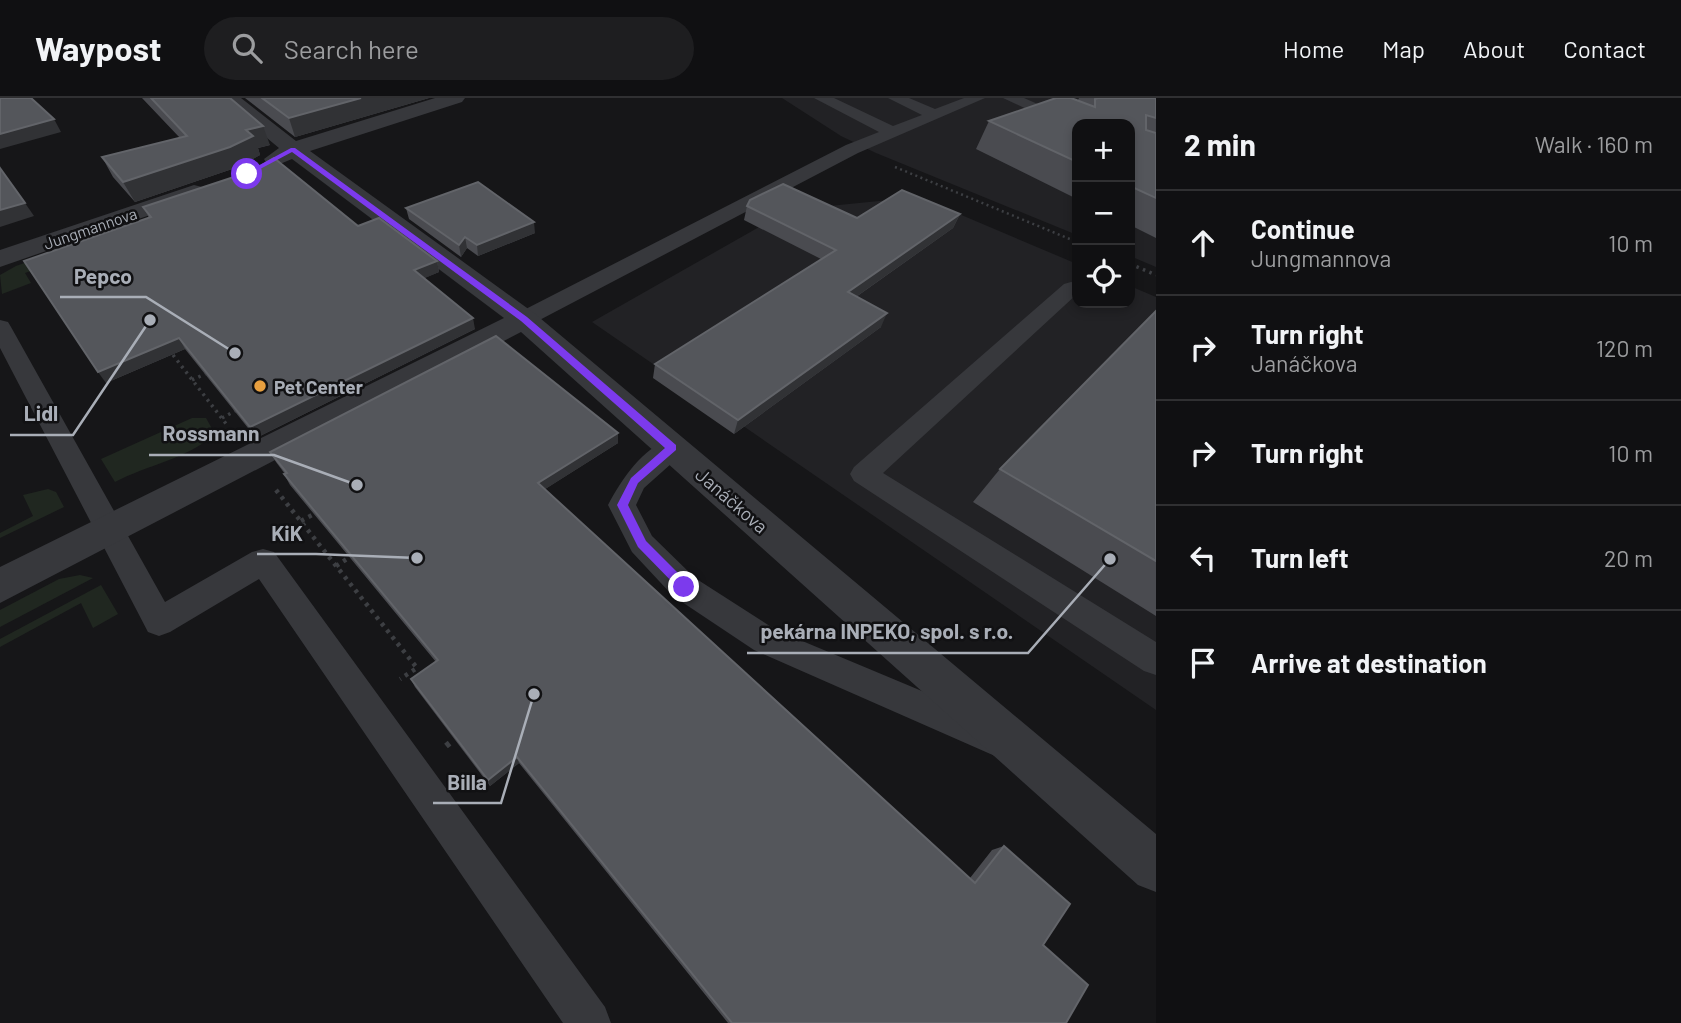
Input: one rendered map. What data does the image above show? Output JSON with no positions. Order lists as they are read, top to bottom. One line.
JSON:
{"streets":{"street":["Jungmannova","Janáčkova"]},"places":["Lidl","Pepco","Pet Center","Rossmann","KiK","pekárna INPEKO, spol. s r.o.","Billa"],"page":{"header":"Waypost","search":"Search here","nav":["Home","Map","About","Contact"],"heading":["2 min","Walk · 160 m"],"map_buttons":["+","−"],"list":[["Continue","Jungmannova","10 m"],["Turn right","Janáčkova","120 m"],["Turn right","10 m"],["Turn left","20 m"],"Arrive at destination"]}}
